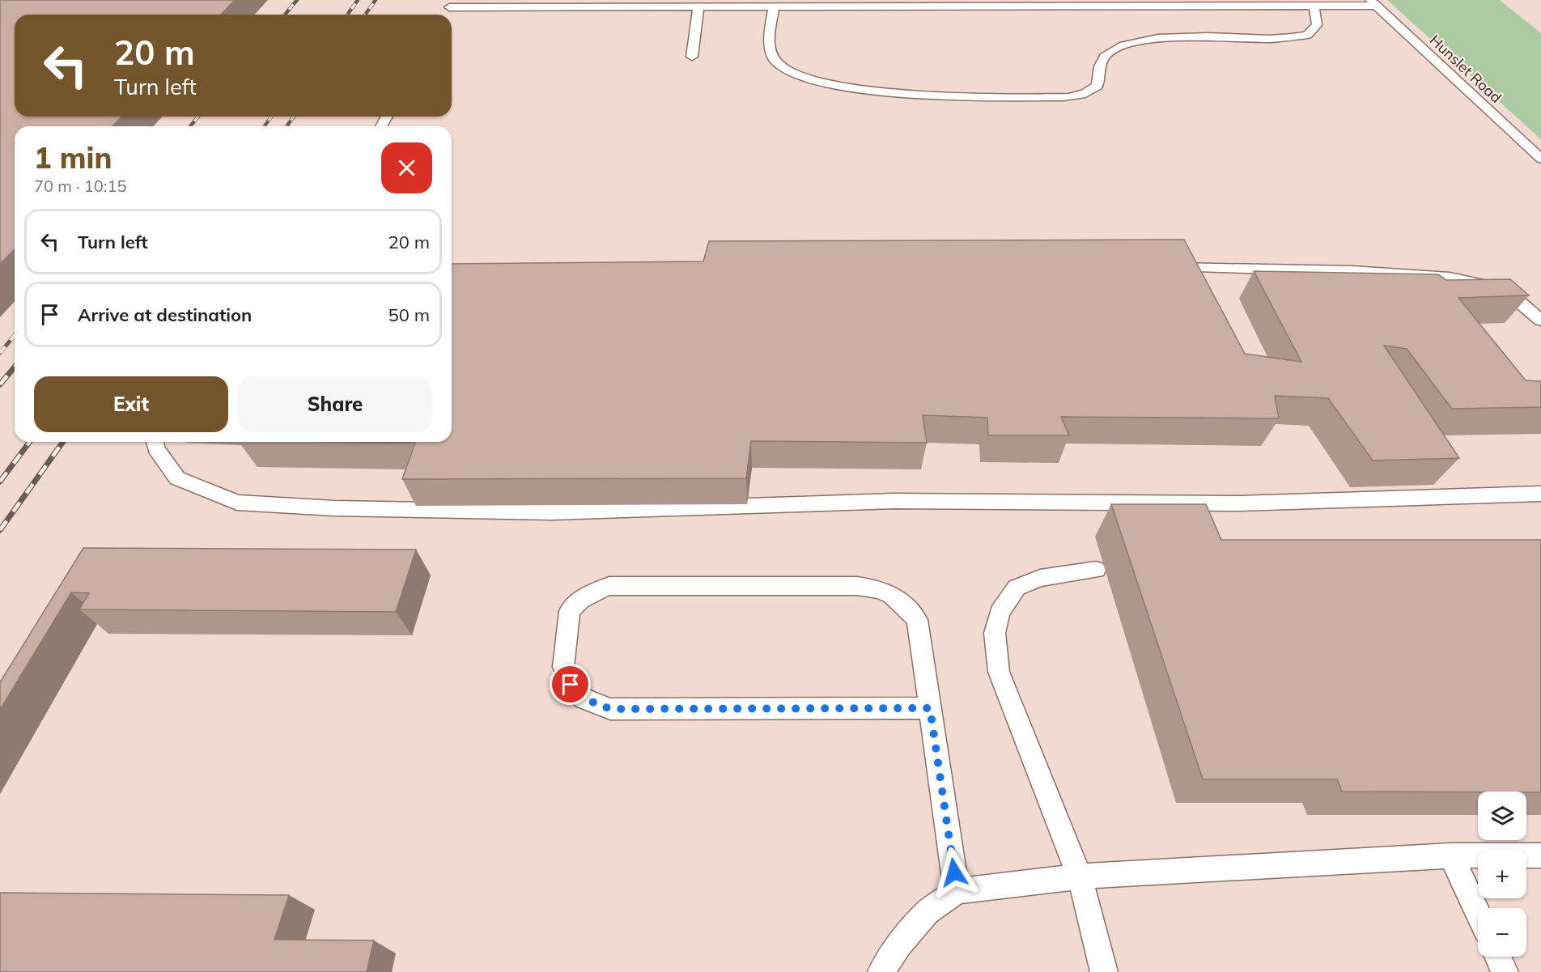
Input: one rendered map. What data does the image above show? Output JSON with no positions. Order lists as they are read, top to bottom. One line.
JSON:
{"streets":{"lane":["Hunslet Road"]},"page":{"turn":["20 m","Turn left"],"heading":["1 min","70 m · 10:15"],"list":[{"name":"Turn left","value":"20 m"},{"name":"Arrive at destination","value":"50 m"}],"buttons":["Exit","Share"],"map_buttons":["+","−"]}}
